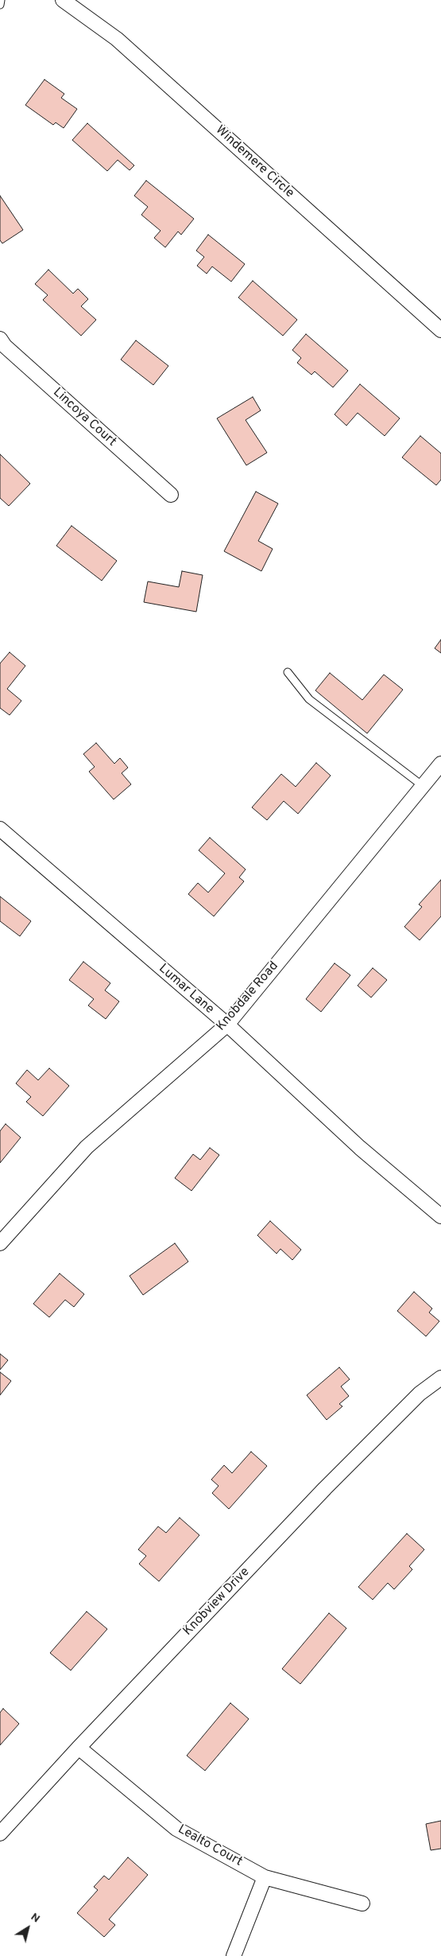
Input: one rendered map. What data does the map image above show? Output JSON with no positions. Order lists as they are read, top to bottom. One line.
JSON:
{"streets":{"street":["Windemere Circle","Lincoya Court","Lumar Lane","Knobdale Road","Knobview Drive","Lealto Court"]},"crossings":[["Lumar Lane","Knobdale Road"],["Knobview Drive","Lealto Court"]],"north":"top right"}
